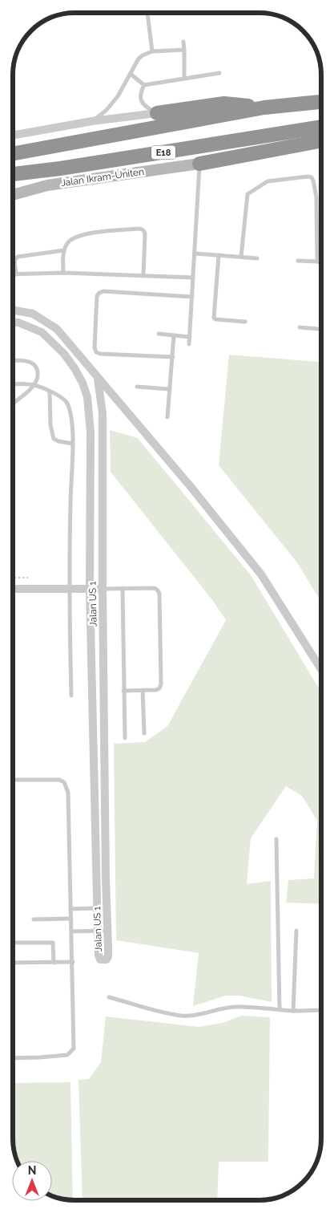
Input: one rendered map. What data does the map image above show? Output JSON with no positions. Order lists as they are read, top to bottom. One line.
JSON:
{"streets":{"highway":["E18"],"main road":["Jalan Ikram-Uniten"],"street":["Jalan US 1"]},"north":"top"}
